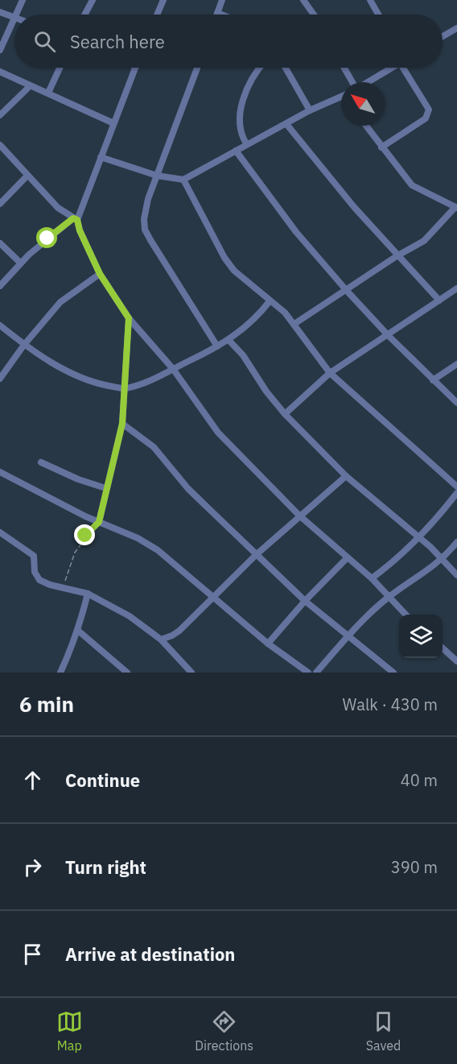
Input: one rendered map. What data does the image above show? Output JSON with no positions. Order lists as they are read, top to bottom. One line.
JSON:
{"north":"top left","page":{"search":"Search here","heading":["6 min","Walk · 430 m"],"list":[["Continue","40 m"],["Turn right","390 m"],"Arrive at destination"],"nav":["Map","Directions","Saved"]}}
